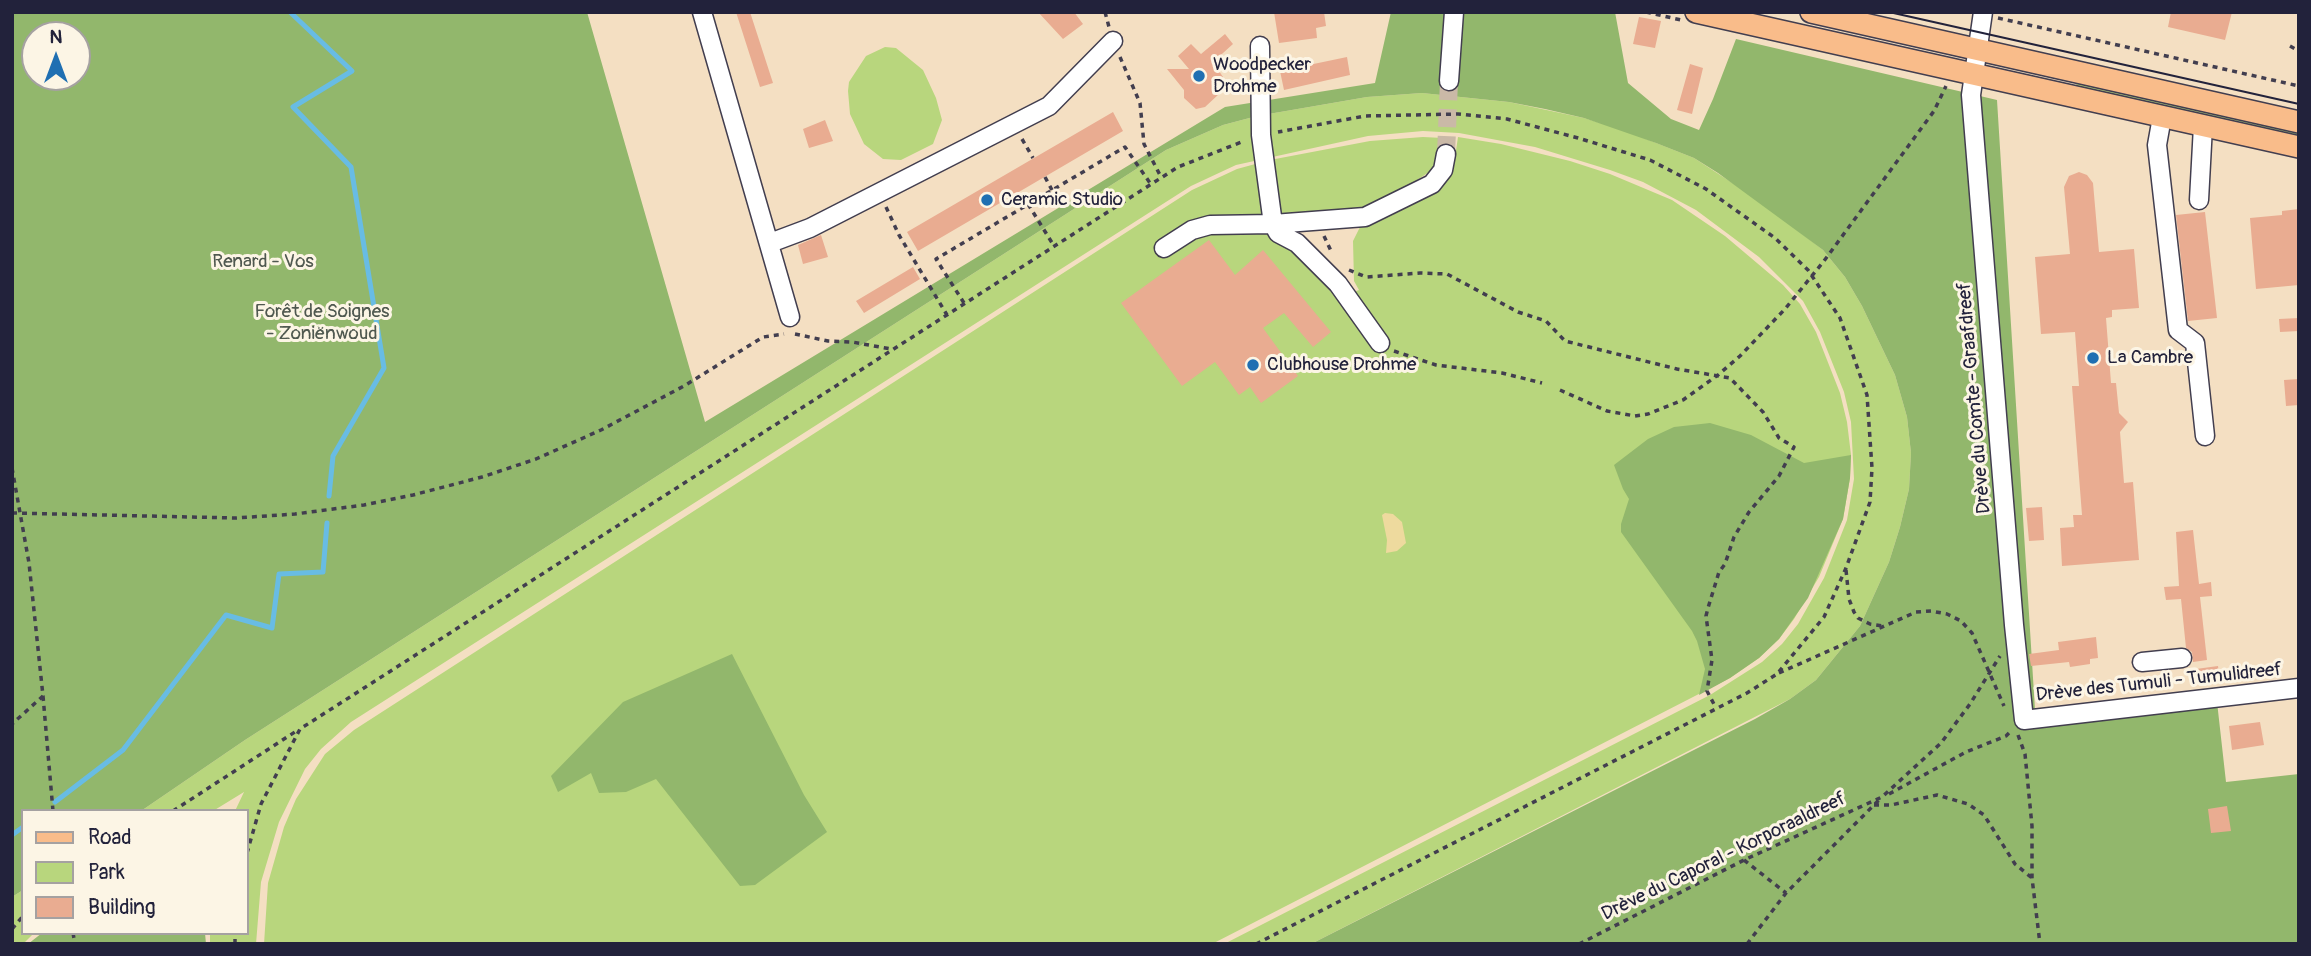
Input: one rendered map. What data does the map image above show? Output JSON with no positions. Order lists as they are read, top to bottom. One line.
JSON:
{"streets":{"street":["Drève du Comte - Graafdreef","Drève des Tumuli - Tumulidreef"],"path":["Drève du Caporal - Korporaaldreef"]},"crossings":[["Drève du Comte - Graafdreef","Drève des Tumuli - Tumulidreef"]],"parks":["Renard - Vos","Forêt de Soignes - Zoniënwoud"],"places":["Woodpecker Drohme","Ceramic Studio","La Cambre","Clubhouse Drohme"],"legend":["Road","Park","Building"],"north":"top"}
